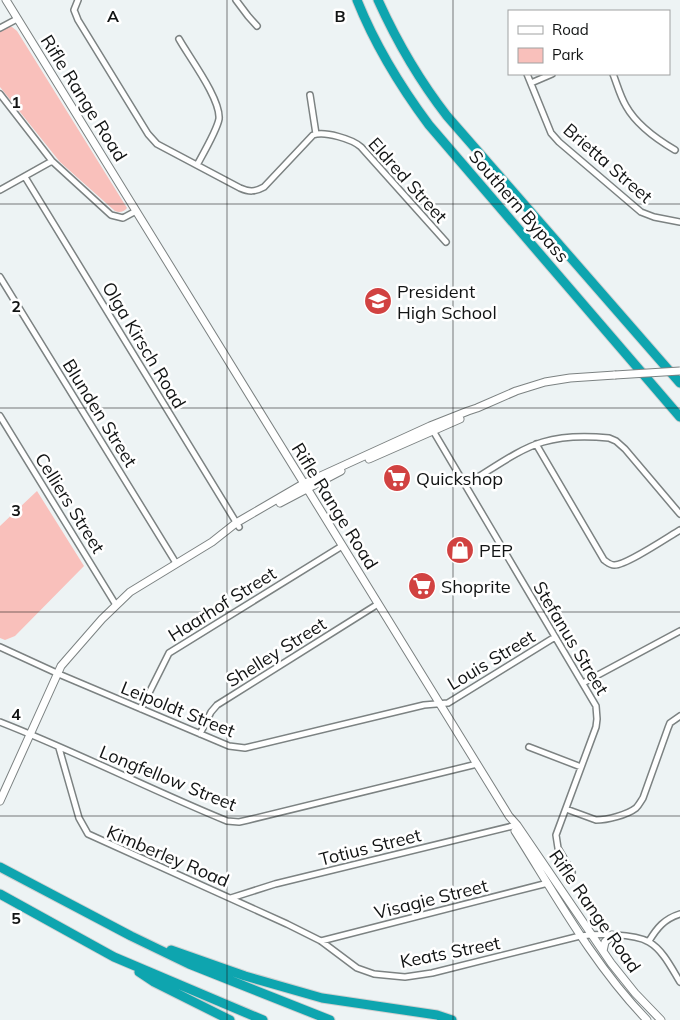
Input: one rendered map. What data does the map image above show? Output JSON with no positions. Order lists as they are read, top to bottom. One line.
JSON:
{"streets":{"highway":["Southern Bypass"],"main road":["Rifle Range Road"],"street":["Brietta Street","Eldred Street","Olga Kirsch Road","Blunden Street","Celliers Street","Haarhof Street","Stefanus Street","Shelley Street","Louis Street","Leipoldt Street","Longfellow Street","Totius Street","Kimberley Road","Visagie Street","Keats Street"]},"crossings":[["Rifle Range Road","Haarhof Street"],["Rifle Range Road","Shelley Street"],["Rifle Range Road","Louis Street"],["Rifle Range Road","Leipoldt Street"],["Rifle Range Road","Longfellow Street"],["Rifle Range Road","Totius Street"],["Rifle Range Road","Visagie Street"],["Rifle Range Road","Keats Street"],["Haarhof Street","Leipoldt Street"],["Stefanus Street","Louis Street"],["Shelley Street","Leipoldt Street"],["Louis Street","Leipoldt Street"],["Longfellow Street","Kimberley Road"],["Totius Street","Kimberley Road"],["Kimberley Road","Visagie Street"],["Kimberley Road","Keats Street"],["Visagie Street","Keats Street"]],"places":{"school or university":["President High School"],"supermarket":["Quickshop","Shoprite"],"shop":["PEP"]},"legend":["Road","Park"],"grid":{"columns":["A","B"],"rows":["1","2","3","4","5"]}}
